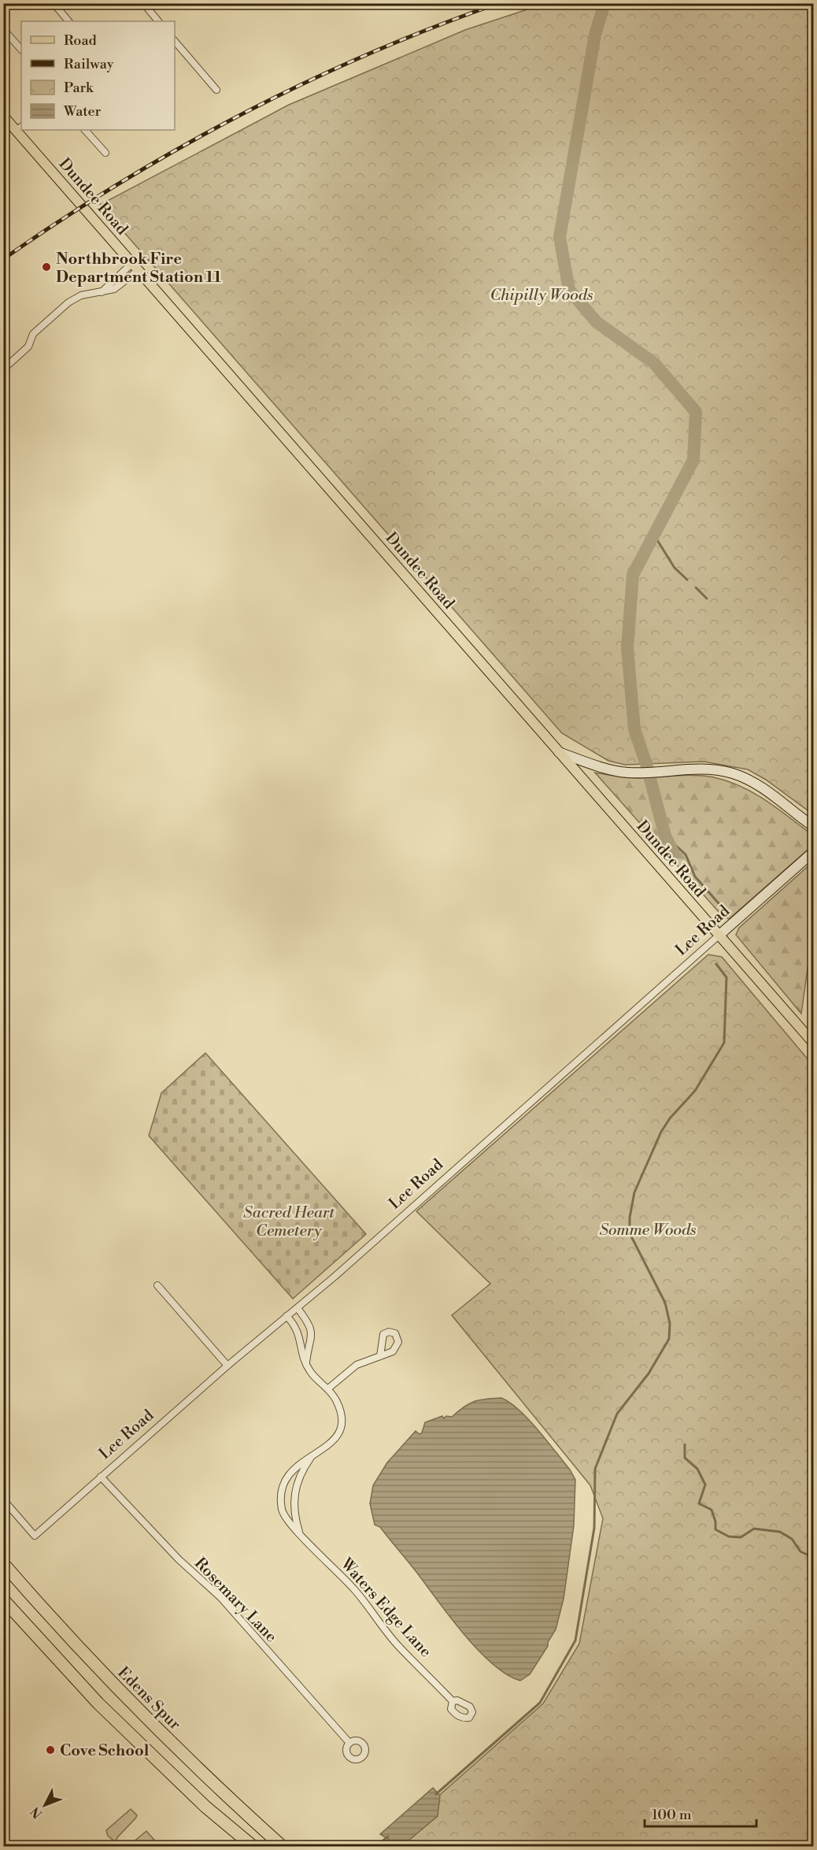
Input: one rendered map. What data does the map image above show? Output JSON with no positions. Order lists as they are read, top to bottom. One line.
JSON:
{"streets":{"highway":["Edens Spur"],"main road":["Dundee Road","Lee Road"],"street":["Rosemary Lane","Waters Edge Lane"]},"crossings":[["Dundee Road","Lee Road"],["Lee Road","Rosemary Lane"],["Lee Road","Waters Edge Lane"]],"parks":["Chipilly Woods","Sacred Heart Cemetery","Somme Woods"],"places":["Northbrook Fire Department Station 11","Cove School"],"legend":["Road","Railway","Park","Water"],"scale_bar":"100 m","north":"bottom left"}
